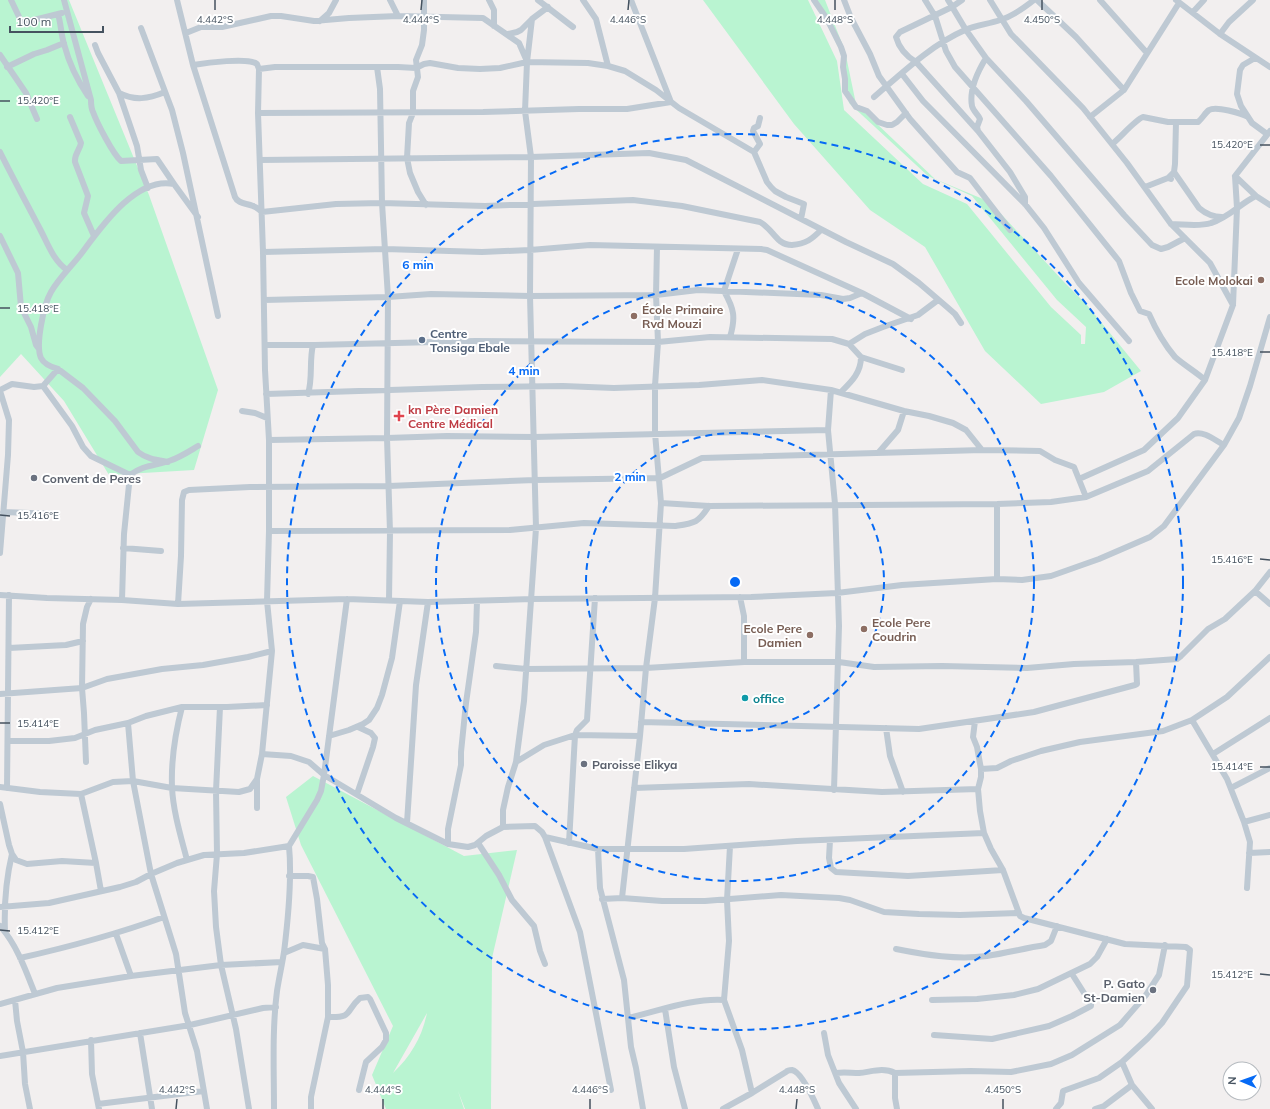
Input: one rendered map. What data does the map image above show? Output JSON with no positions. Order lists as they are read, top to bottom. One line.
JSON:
{"places":{"other":["Ecole Molokai","École Primaire Rvd Mouzi","Centre Tonsiga Ebale","Convent de Peres","Ecole Pere Coudrin","Ecole Pere Damien","office","Paroisse Elikya","P. Gato St-Damien"],"health":["kn Père Damien Centre Médical"]},"scale_bar":"100 m","north":"left","coordinates":["4.442°S","4.444°S","4.446°S","4.448°S","4.450°S","15.420°E","15.418°E","15.416°E","15.414°E","15.412°E"],"rings":["6 min","4 min","2 min"]}
